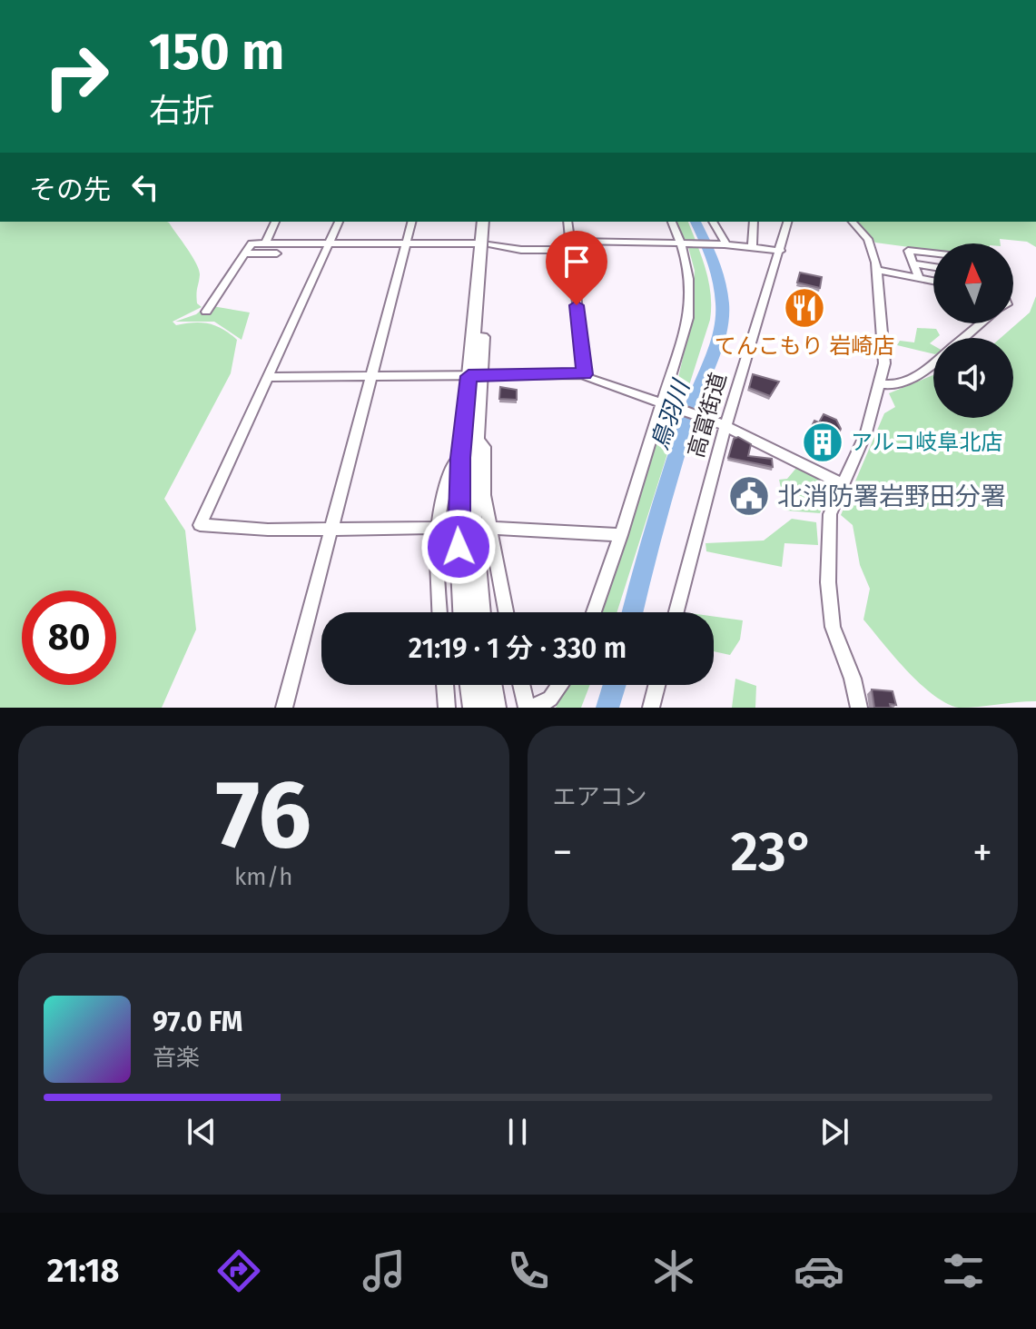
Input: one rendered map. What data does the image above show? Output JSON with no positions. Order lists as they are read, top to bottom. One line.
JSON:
{"streets":{"street":["高富街道"]},"water":["鳥羽川"],"places":{"restaurant":["てんこもり 岩崎店"],"building":["アルコ岐阜北店"],"public building":["北消防署岩野田分署"]},"north":"top","page":{"turn":["150 m","右折"],"then":"その先","limit":"80","trip":"21:19 · 1 分 · 330 m","tile":[["76","km/h"],"エアコン"],"heat":["−","23°","+"],"song":["97.0 FM","音楽"],"tabs":"21:18"}}
